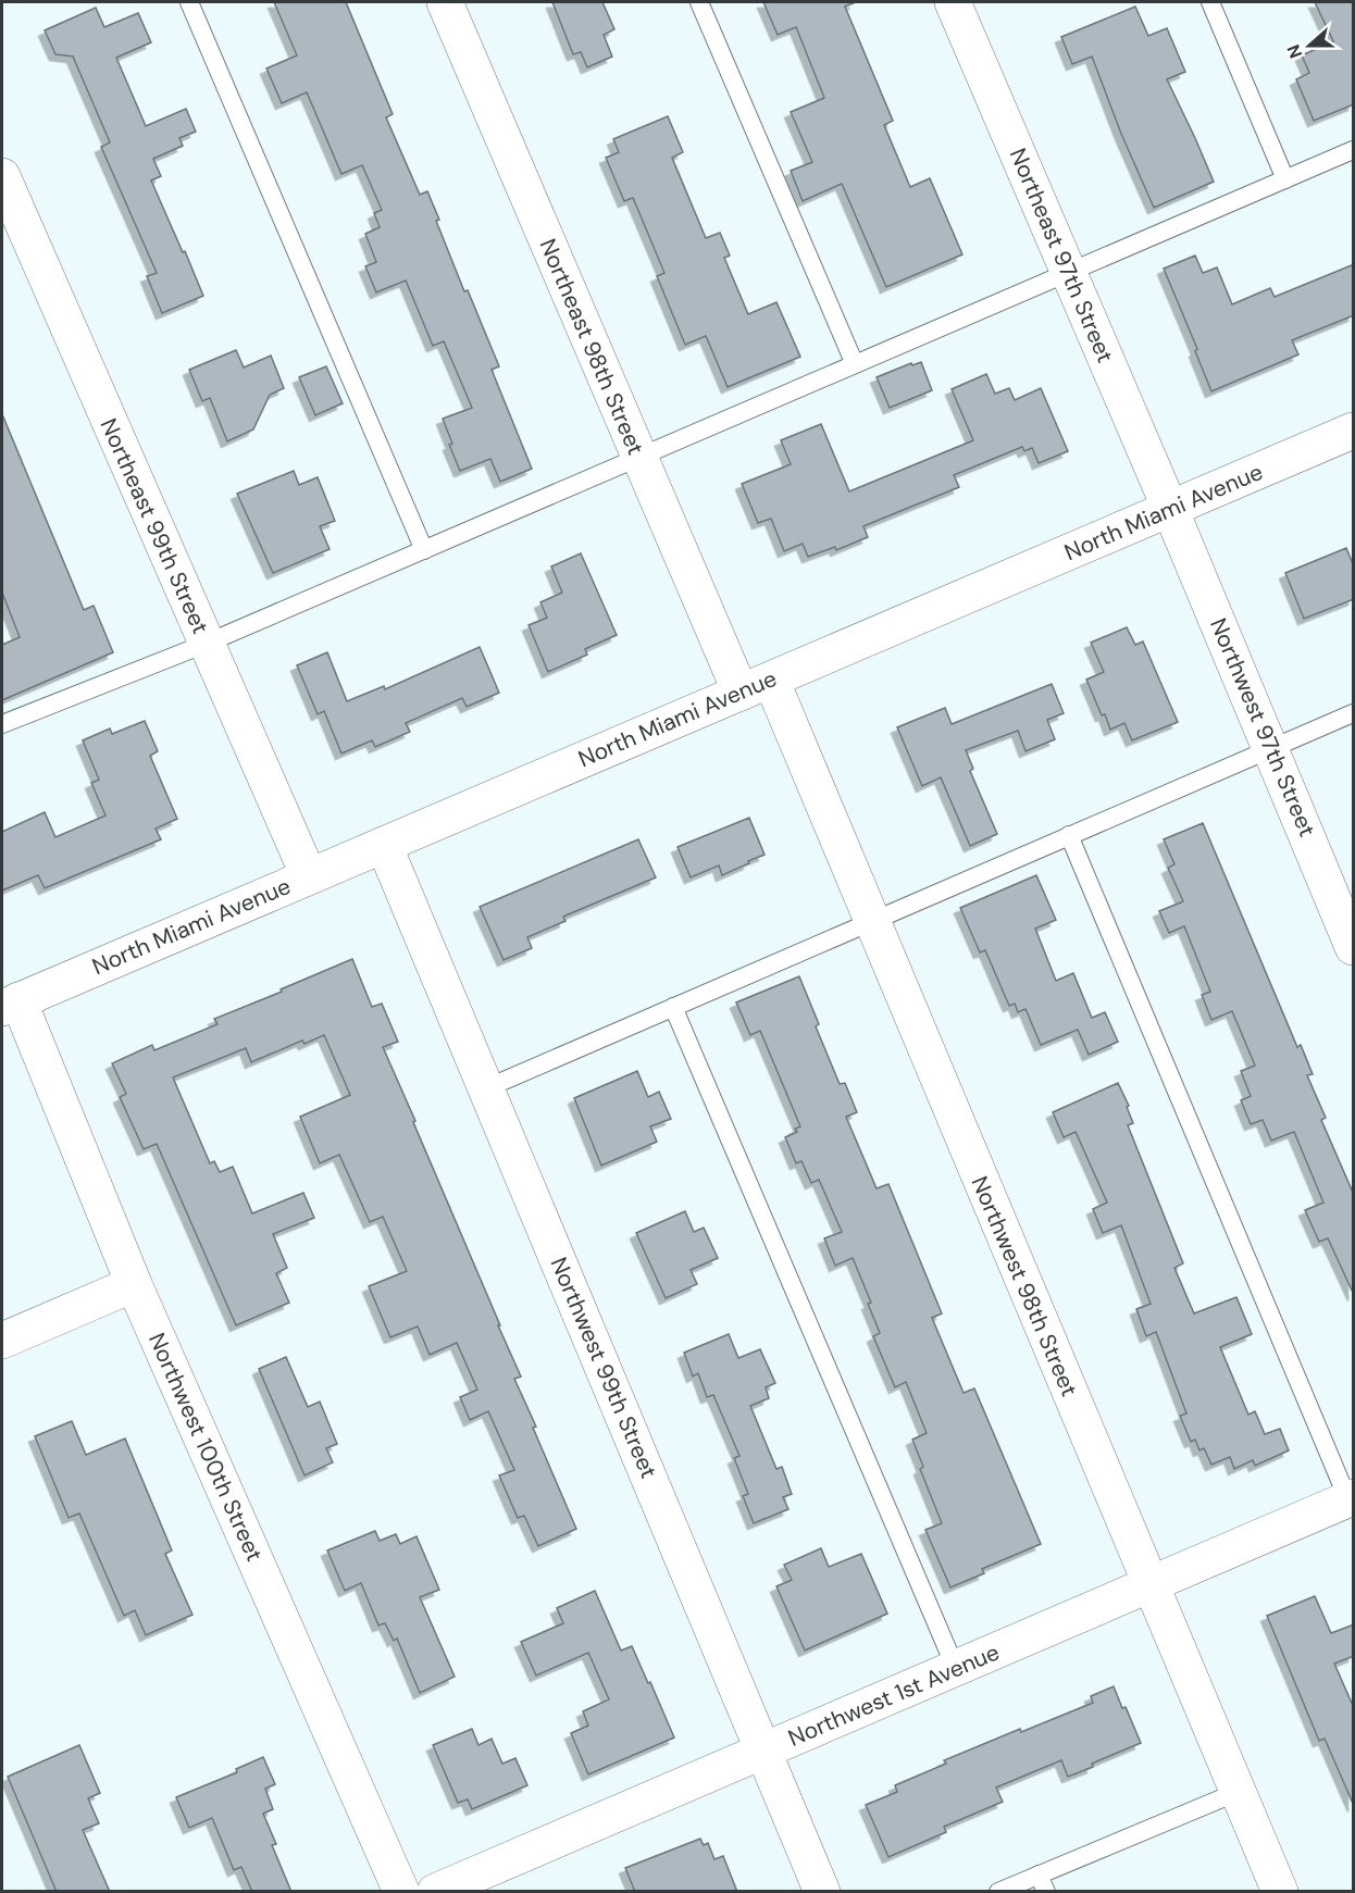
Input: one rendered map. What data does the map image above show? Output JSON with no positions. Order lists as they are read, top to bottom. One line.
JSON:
{"streets":{"street":["Northeast 97th Street","Northeast 98th Street","North Miami Avenue","Northeast 99th Street","Northwest 97th Street","Northwest 98th Street","Northwest 99th Street","Northwest 100th Street","Northwest 1st Avenue"]},"crossings":[["Northeast 97th Street","North Miami Avenue"],["Northeast 97th Street","Northwest 97th Street"],["Northeast 98th Street","North Miami Avenue"],["Northeast 98th Street","Northwest 98th Street"],["North Miami Avenue","Northeast 99th Street"],["North Miami Avenue","Northwest 97th Street"],["North Miami Avenue","Northwest 98th Street"],["North Miami Avenue","Northwest 99th Street"],["North Miami Avenue","Northwest 100th Street"],["Northwest 98th Street","Northwest 1st Avenue"],["Northwest 99th Street","Northwest 1st Avenue"]],"north":"left"}
